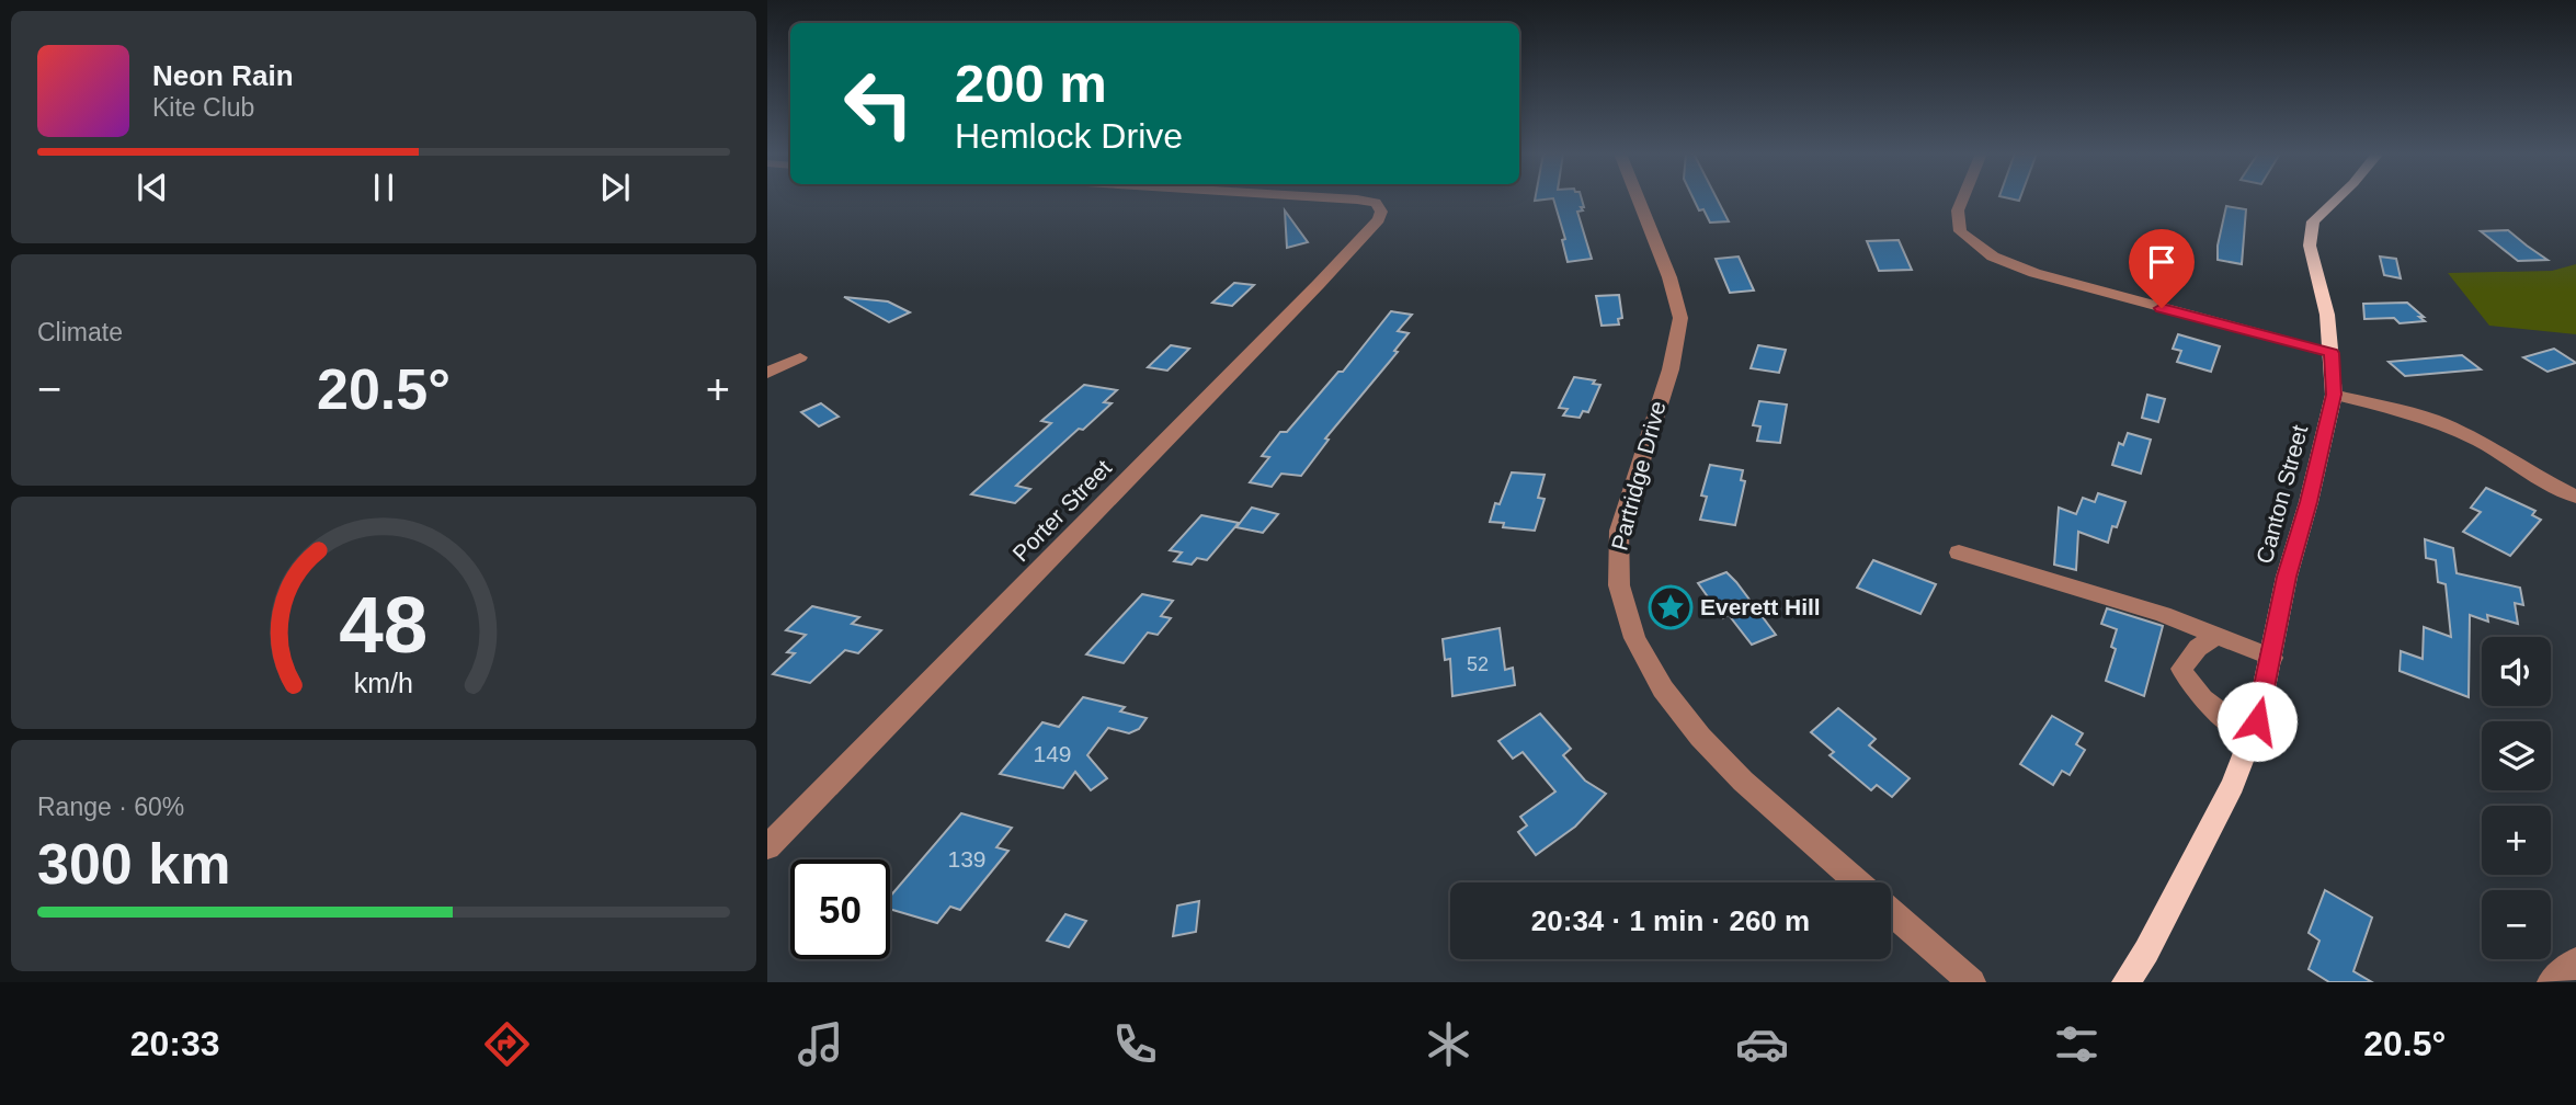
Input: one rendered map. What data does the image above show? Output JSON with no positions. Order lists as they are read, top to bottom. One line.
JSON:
{"streets":{"main road":["Canton Street"],"street":["Partridge Drive","Porter Street"]},"places":{"place":["Everett Hill"]},"house_numbers":["52","149","139"],"page":{"turn":["200 m","Hemlock Drive"],"song":["Neon Rain","Kite Club"],"tile":["Climate",["Range · 60%","300 km"]],"heat":["−","20.5°","+"],"map_buttons":["+","−"],"limit":"50","trip":"20:34 · 1 min · 260 m","tabs":["20:33","20.5°"],"gauge":["48","km/h"]}}
